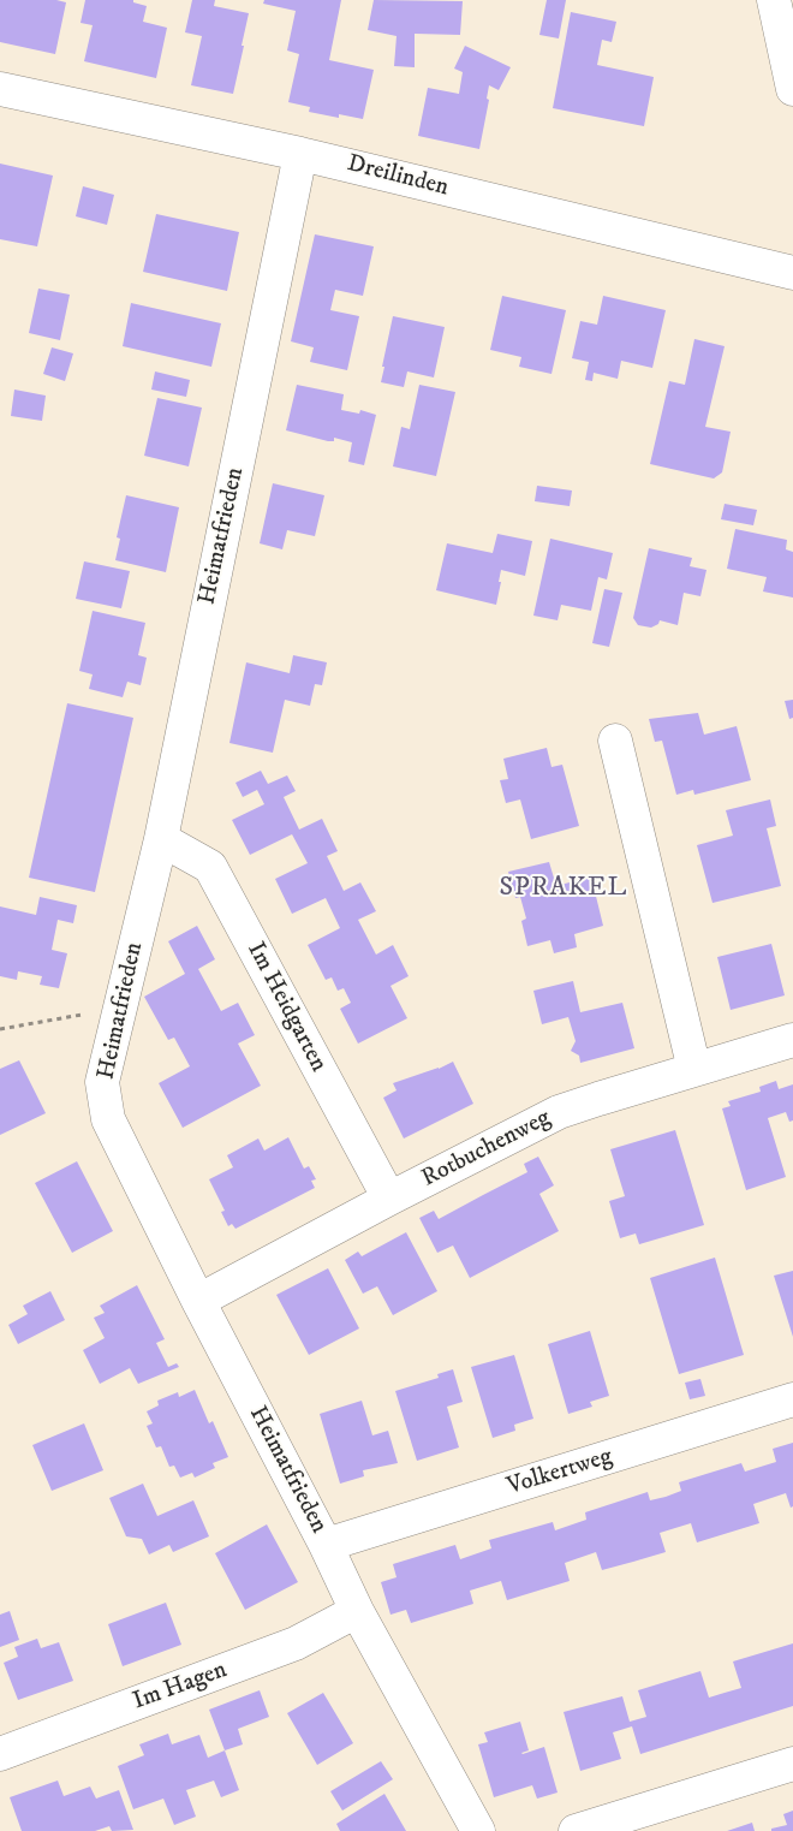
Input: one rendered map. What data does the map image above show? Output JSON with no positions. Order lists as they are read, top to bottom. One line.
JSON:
{"streets":{"street":["Dreilinden","Heimatfrieden","Im Heidgarten","Rotbuchenweg","Volkertweg","Im Hagen"]},"crossings":[["Dreilinden","Heimatfrieden"],["Heimatfrieden","Im Heidgarten"],["Heimatfrieden","Rotbuchenweg"],["Heimatfrieden","Volkertweg"],["Heimatfrieden","Im Hagen"],["Im Heidgarten","Rotbuchenweg"]],"districts":["SPRAKEL"]}
